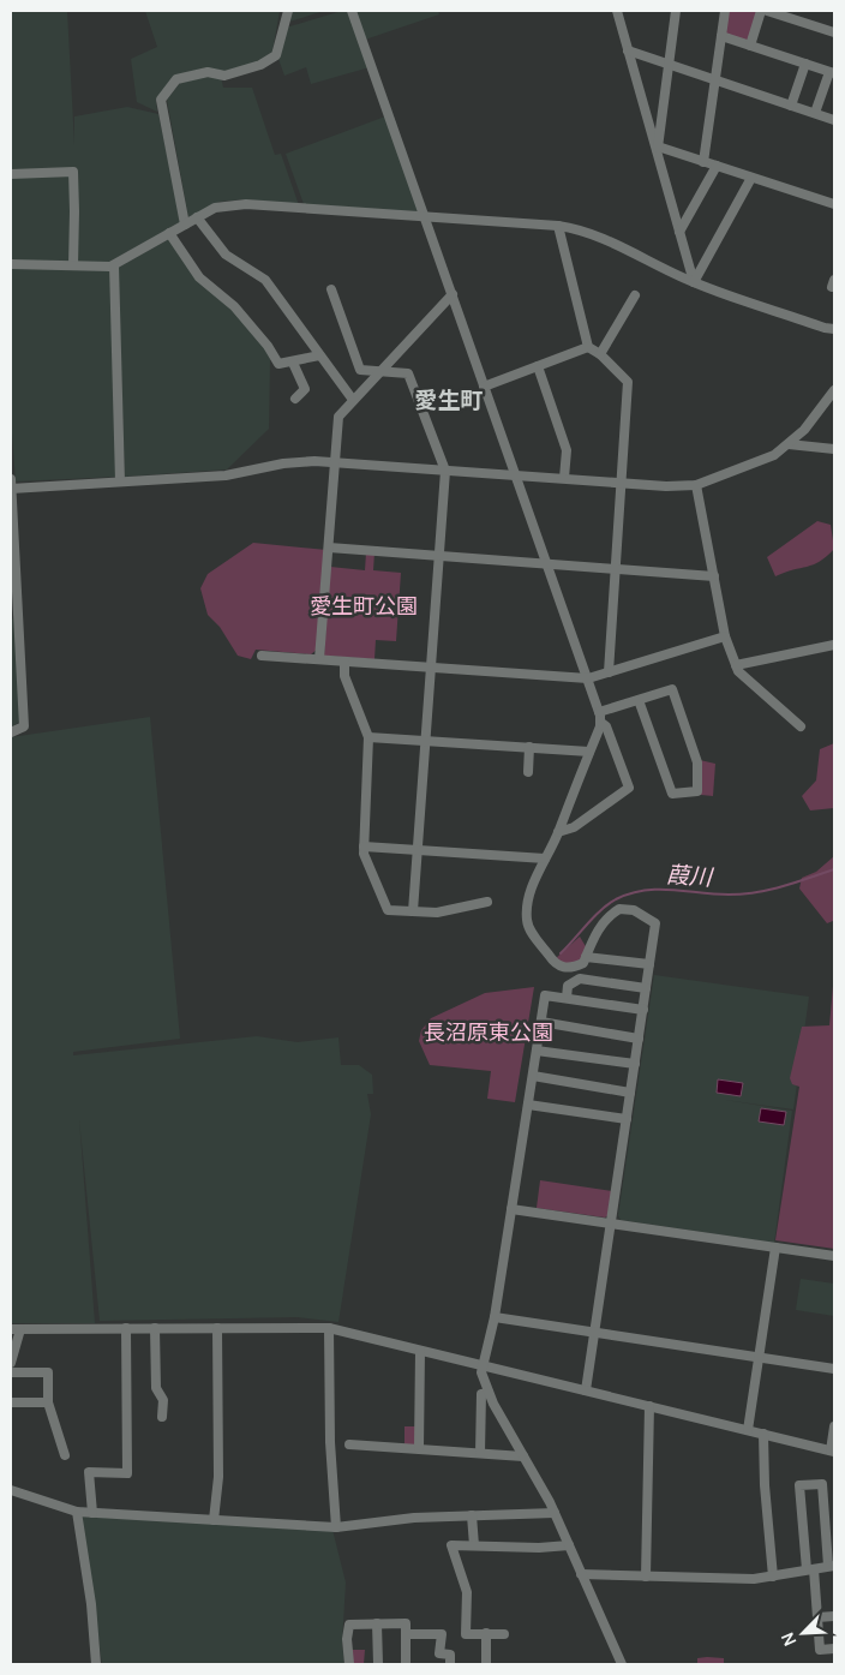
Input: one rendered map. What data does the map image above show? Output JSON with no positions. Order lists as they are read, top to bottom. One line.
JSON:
{"districts":["愛生町"],"water":["葭川"],"parks":["愛生町公園","長沼原東公園"],"north":"bottom left"}
